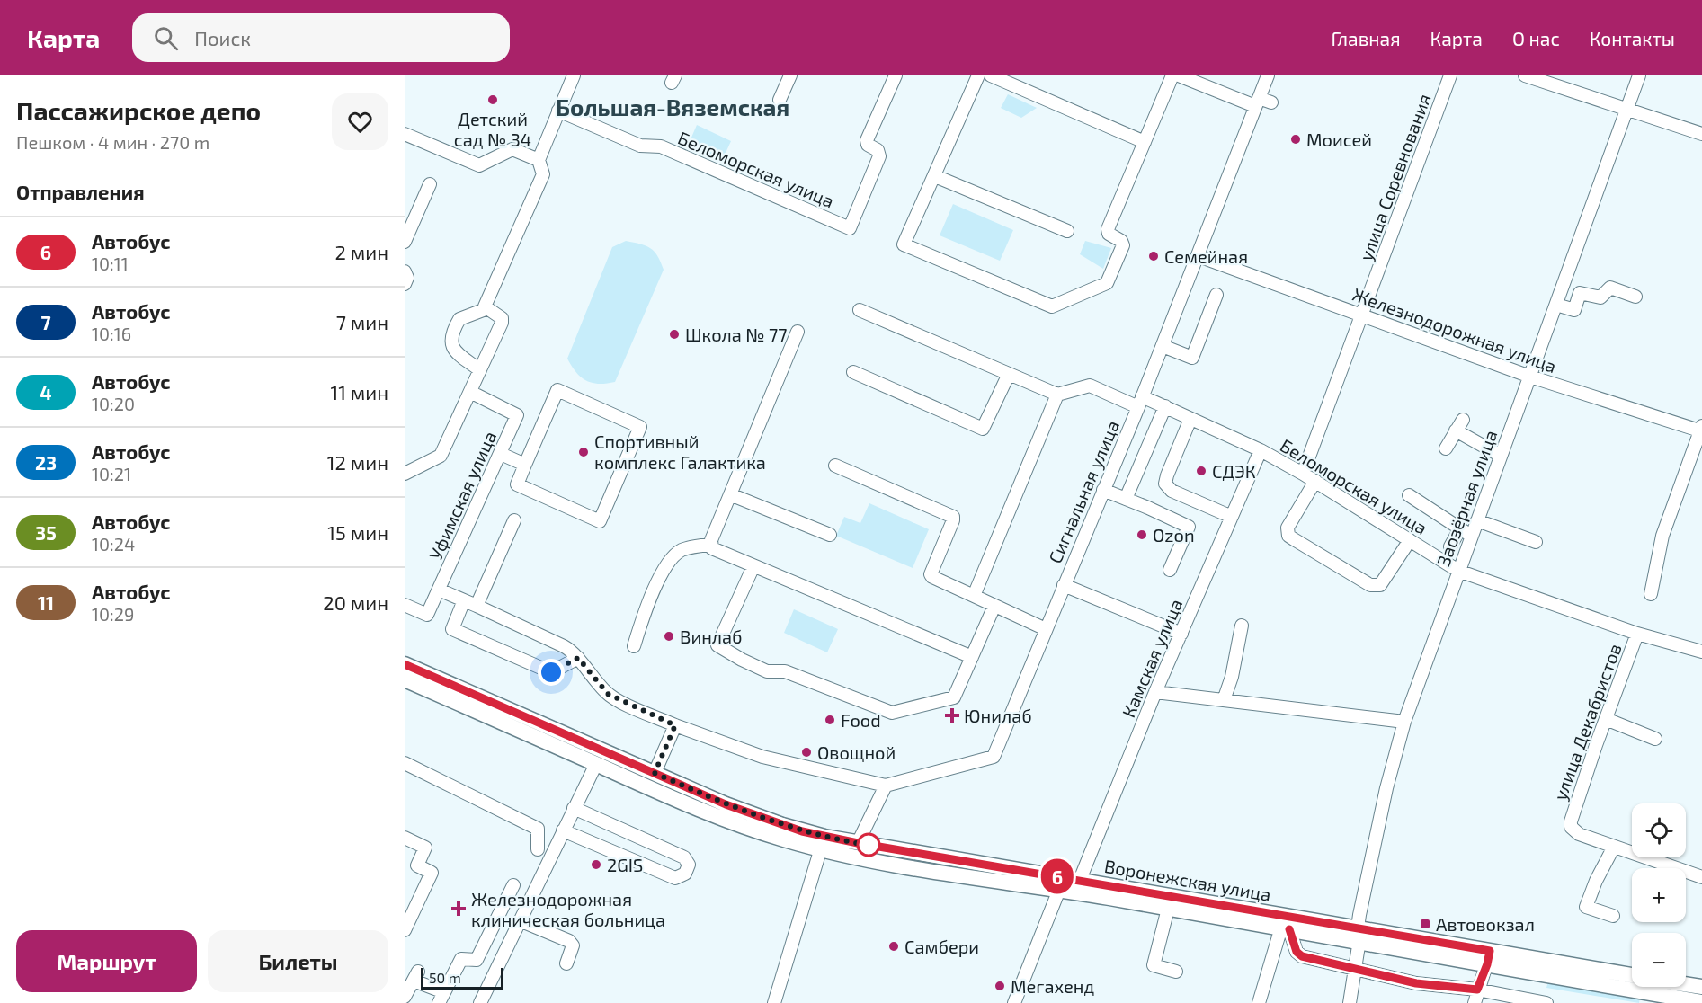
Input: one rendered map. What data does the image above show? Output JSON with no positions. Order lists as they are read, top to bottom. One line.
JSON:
{"streets":{"main road":["Воронежская улица"],"street":["Беломорская улица","улица Соревнования","Железнодорожная улица","Сигнальная улица","Уфимская улица","Заозёрная улица","Камская улица","улица Декабристов"]},"crossings":[["Беломорская улица","улица Соревнования"],["Беломорская улица","Сигнальная улица"],["Беломорская улица","Заозёрная улица"],["Беломорская улица","Камская улица"],["Беломорская улица","улица Декабристов"],["улица Соревнования","Железнодорожная улица"],["Железнодорожная улица","Сигнальная улица"],["Железнодорожная улица","Заозёрная улица"],["Заозёрная улица","Воронежская улица"],["Камская улица","Воронежская улица"]],"districts":["Большая-Вяземская"],"places":{"other":["Детский сад № 34","Моисей","Семейная","Школа № 77","Спортивный комплекс Галактика","СДЭК","Ozon","Винлаб","Food","Овощной","2GIS","Самбери","Мегахенд"],"health":["Юнилаб","Железнодорожная клиническая больница"],"transit":["Автовокзал"]},"lines":["bus line 6"],"scale_bar":"50 m","page":{"header":"Карта","search":"Поиск","nav":["Главная","Карта","О нас","Контакты"],"heading":[["Пассажирское депо","Пешком · 4 мин · 270 m"],"Отправления"],"on_map":"6","list":[{"mark":"6","name":"Автобус","note":"10:11","value":"2 мин"},{"mark":"7","name":"Автобус","note":"10:16","value":"7 мин"},{"mark":"4","name":"Автобус","note":"10:20","value":"11 мин"},{"mark":"23","name":"Автобус","note":"10:21","value":"12 мин"},{"mark":"35","name":"Автобус","note":"10:24","value":"15 мин"},{"mark":"11","name":"Автобус","note":"10:29","value":"20 мин"}],"map_buttons":["+","−"],"buttons":["Маршрут","Билеты"],"scale":"50 m"}}
